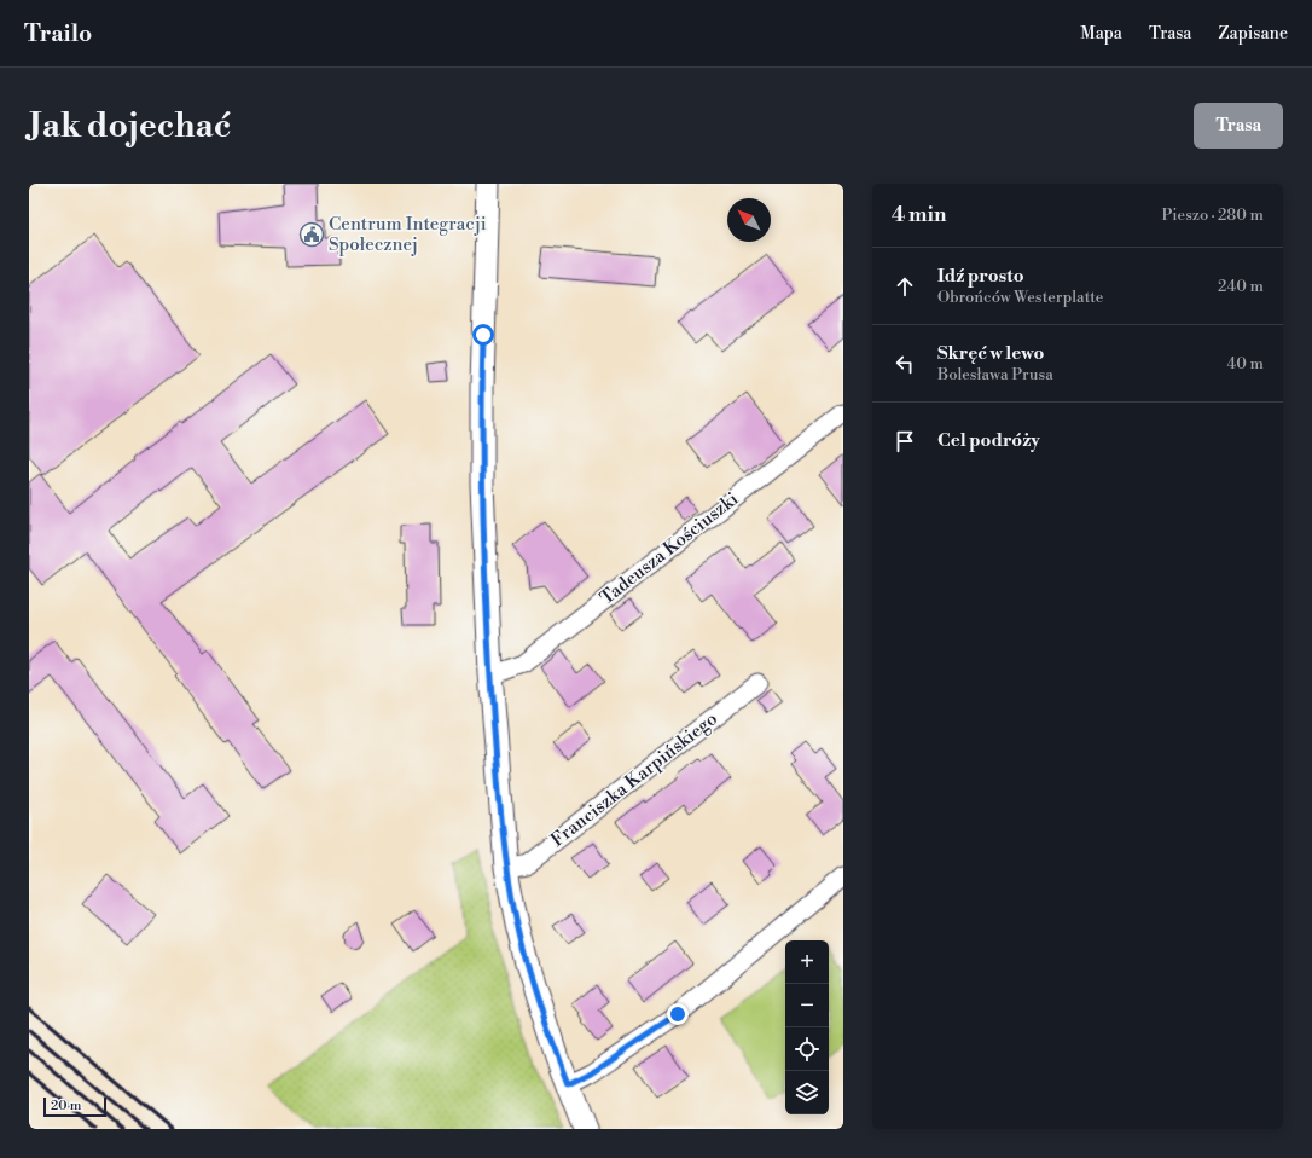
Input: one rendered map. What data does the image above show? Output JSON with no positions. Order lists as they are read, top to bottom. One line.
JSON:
{"streets":{"street":["Tadeusza Kościuszki","Franciszka Karpińskiego"]},"places":{"public building":["Centrum Integracji Społecznej"]},"scale_bar":"20 m","north":"top left","page":{"header":"Trailo","nav":["Mapa","Trasa","Zapisane"],"buttons":"Trasa","title":"Jak dojechać","heading":["4 min","Pieszo · 280 m"],"list":[["Idź prosto","Obrońców Westerplatte","240 m"],["Skręć w lewo","Bolesława Prusa","40 m"],"Cel podróży"],"map_buttons":["+","−"],"scale":"20 m"}}
